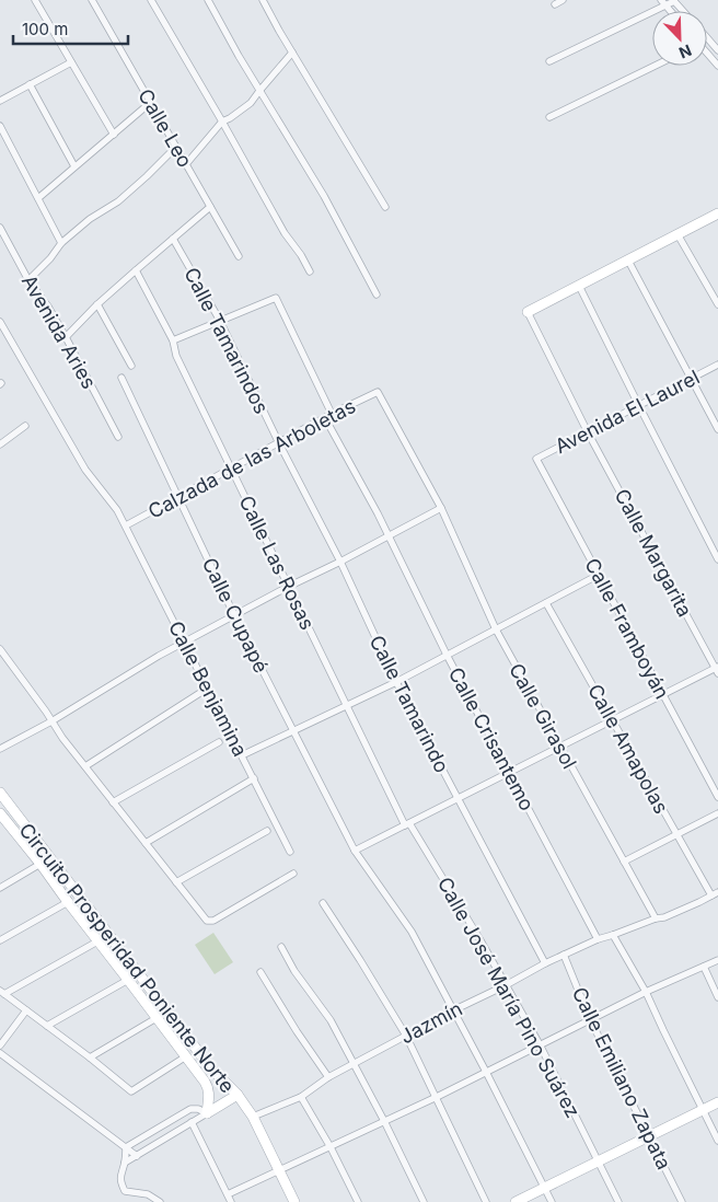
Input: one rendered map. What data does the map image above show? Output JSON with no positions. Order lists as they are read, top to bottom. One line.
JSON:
{"streets":{"street":["Calle Leo","Avenida Aries","Calle Tamarindos","Avenida El Laurel","Calzada de las Arboletas","Calle Margarita","Calle Las Rosas","Calle Cupapé","Calle Framboyán","Calle Benjamina","Calle Tamarindo","Calle Girasol","Calle Crisantemo","Calle Amapolas","Circuito Prosperidad Poniente Norte","Calle José María Pino Suárez","Jazmín","Calle Emiliano Zapata"]},"crossings":[["Calle Tamarindos","Calzada de las Arboletas"],["Calle Tamarindos","Calle Tamarindo"],["Avenida El Laurel","Calle Margarita"],["Avenida El Laurel","Calle Framboyán"],["Calzada de las Arboletas","Calle Las Rosas"],["Calzada de las Arboletas","Calle Cupapé"],["Calzada de las Arboletas","Calle Benjamina"],["Calzada de las Arboletas","Calle Tamarindo"],["Calzada de las Arboletas","Calle Girasol"],["Calzada de las Arboletas","Calle Crisantemo"],["Calle Las Rosas","Calle José María Pino Suárez"],["Calle Cupapé","Jazmín"],["Calle Tamarindo","Jazmín"],["Calle Girasol","Jazmín"],["Calle Crisantemo","Jazmín"],["Calle Amapolas","Jazmín"],["Calle José María Pino Suárez","Jazmín"],["Jazmín","Calle Emiliano Zapata"]],"scale_bar":"100 m","north":"bottom right"}
